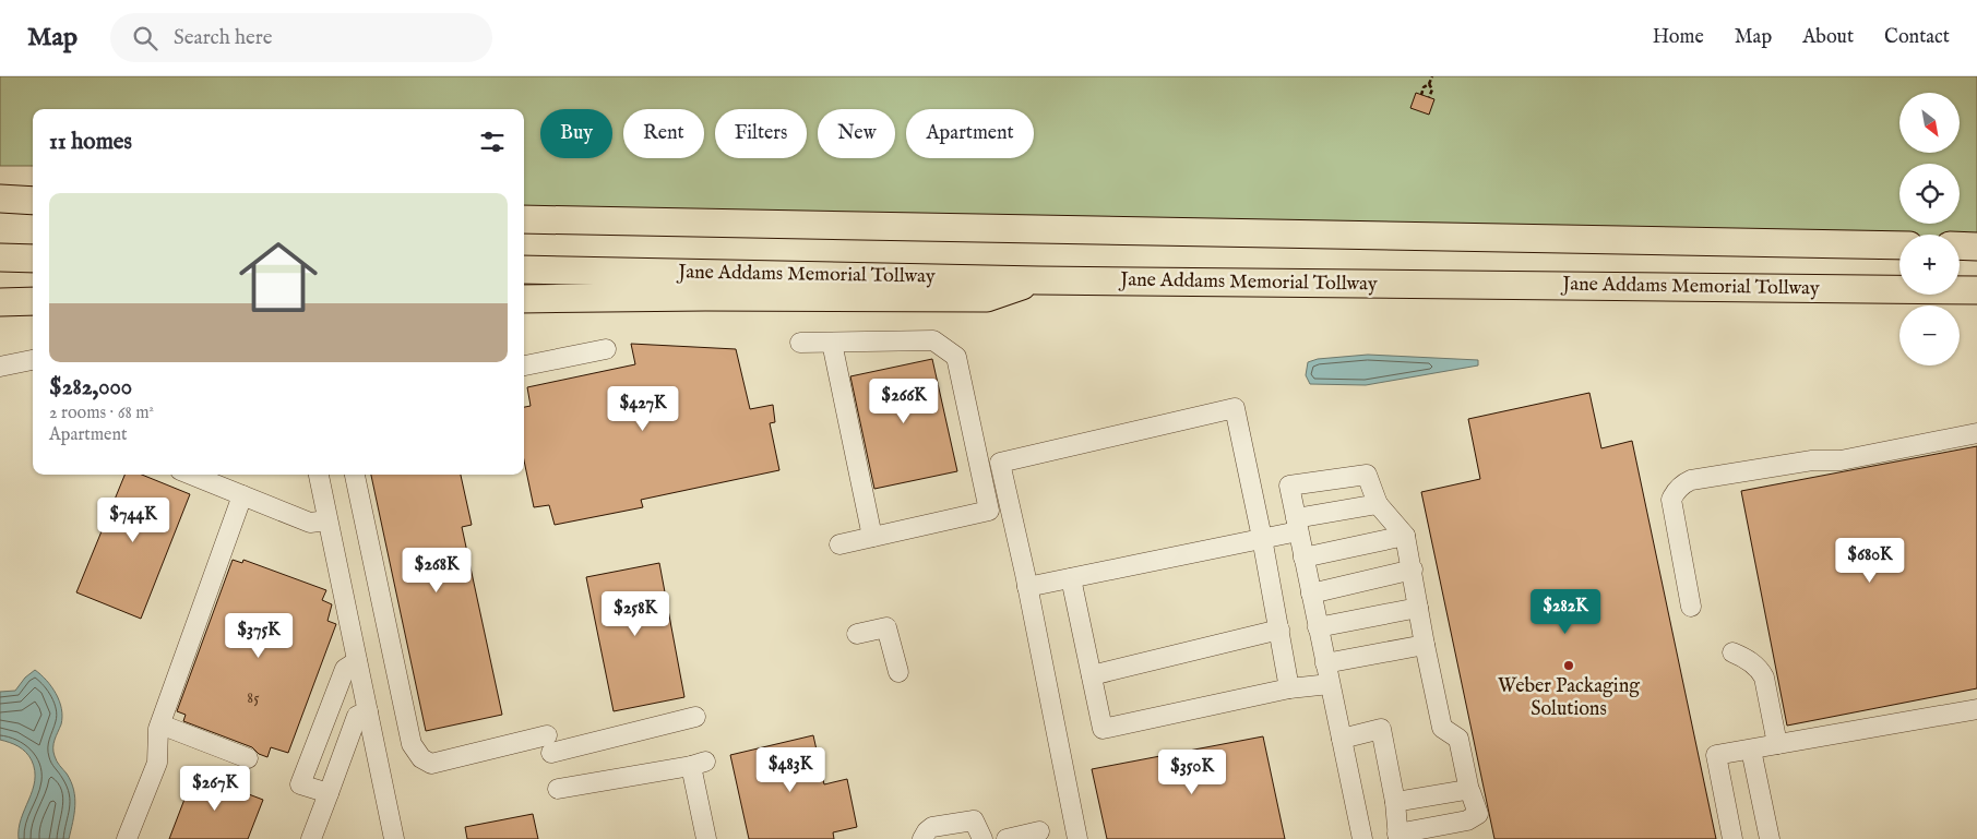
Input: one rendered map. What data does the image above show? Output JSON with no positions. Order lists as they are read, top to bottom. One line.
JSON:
{"streets":{"highway":["Jane Addams Memorial Tollway"]},"places":["Weber Packaging Solutions"],"house_numbers":["85"],"north":"bottom right","page":{"header":"Map","search":"Search here","nav":["Home","Map","About","Contact"],"map_buttons":["+","−"],"chip":["Buy","Rent","Filters","New","Apartment"],"heading":"11 homes","list":[{"name":"$282,000","note":"2 rooms · 68 m² · Apartment"}],"price":["$266K","$427K","$744K","$680K","$268K","$282K","$258K","$375K","$483K","$350K","$267K"]}}
